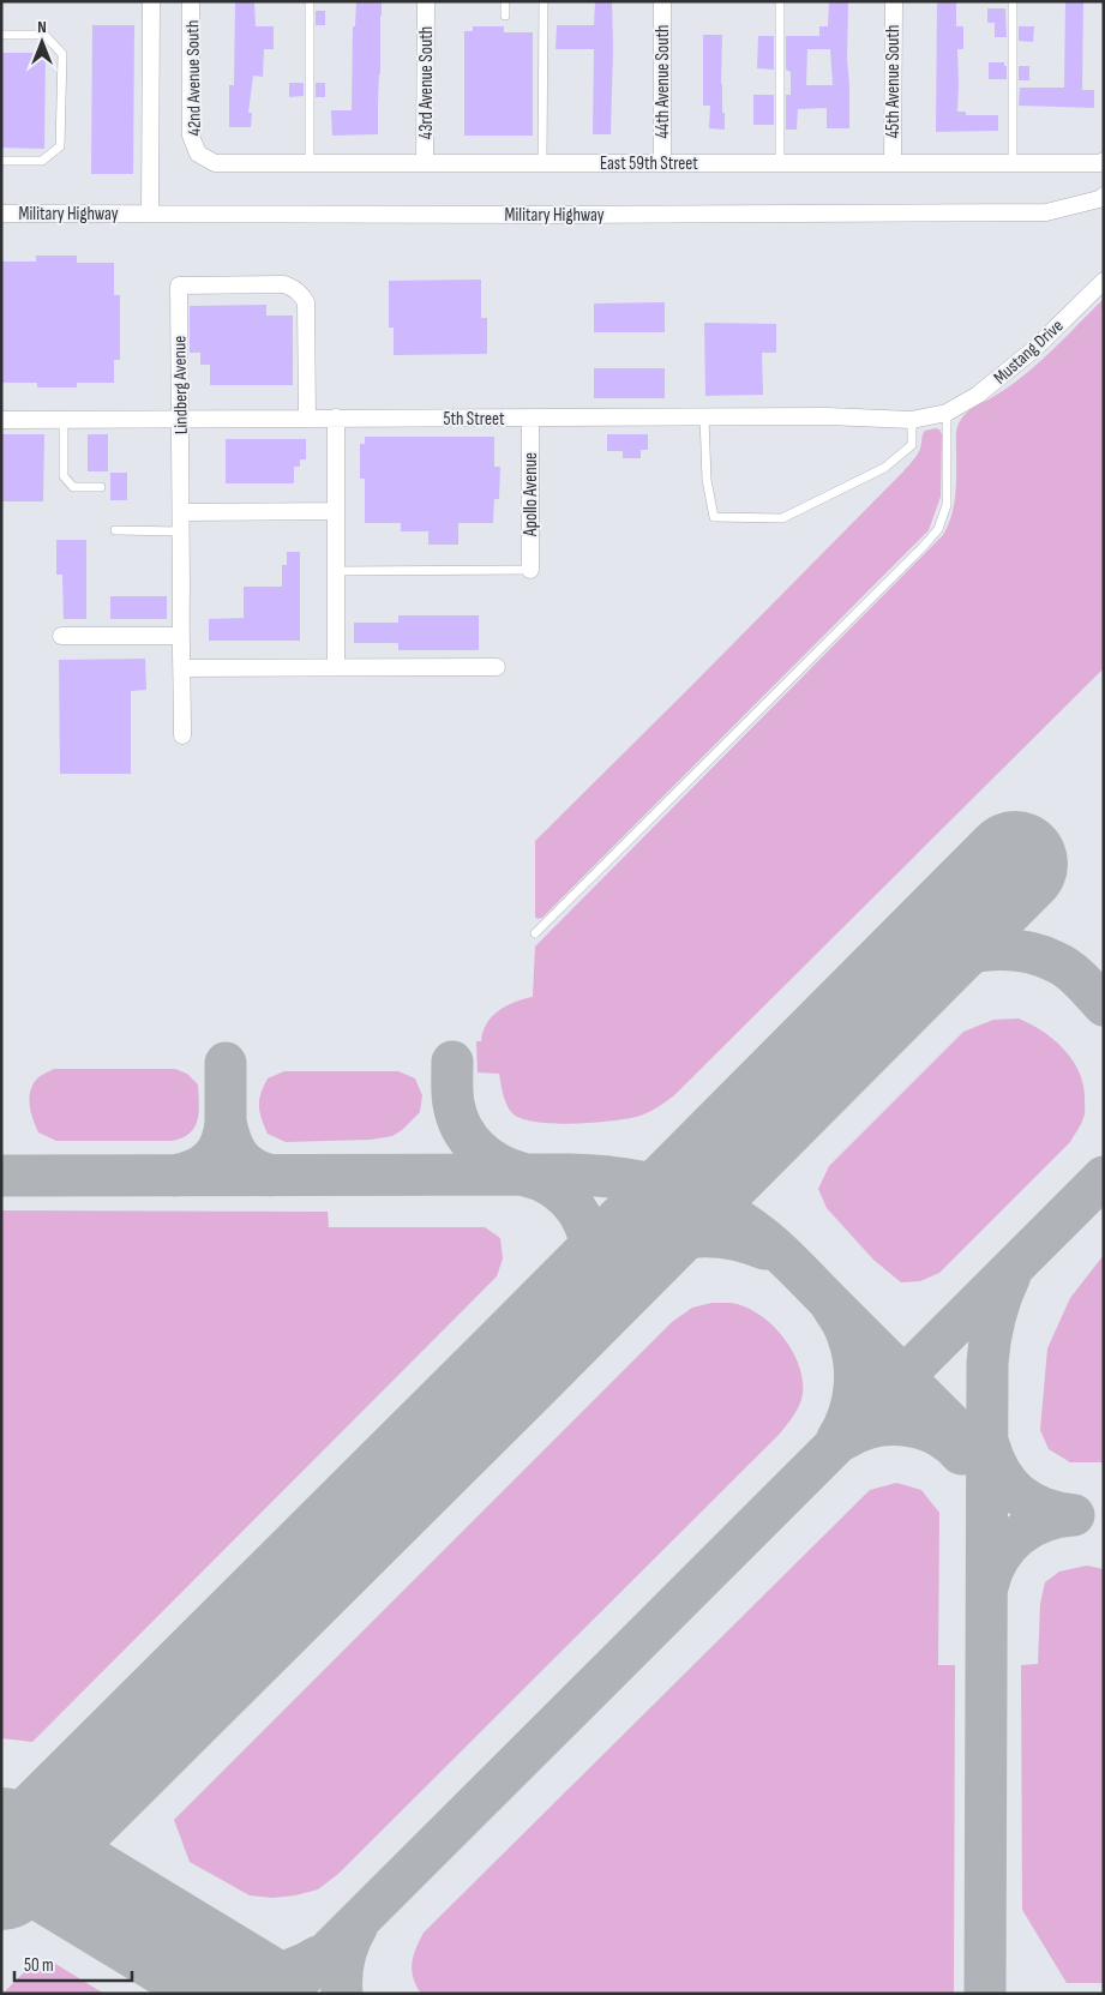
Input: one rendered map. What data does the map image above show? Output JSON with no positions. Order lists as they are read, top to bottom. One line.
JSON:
{"streets":{"street":["42nd Avenue South","44th Avenue South","45th Avenue South","43rd Avenue South","East 59th Street","Military Highway","Mustang Drive","Lindberg Avenue","5th Street","Apollo Avenue"]},"crossings":[["42nd Avenue South","East 59th Street"],["44th Avenue South","East 59th Street"],["45th Avenue South","East 59th Street"],["43rd Avenue South","East 59th Street"],["Mustang Drive","5th Street"],["Lindberg Avenue","5th Street"],["5th Street","Apollo Avenue"]],"scale_bar":"50 m","north":"top"}
